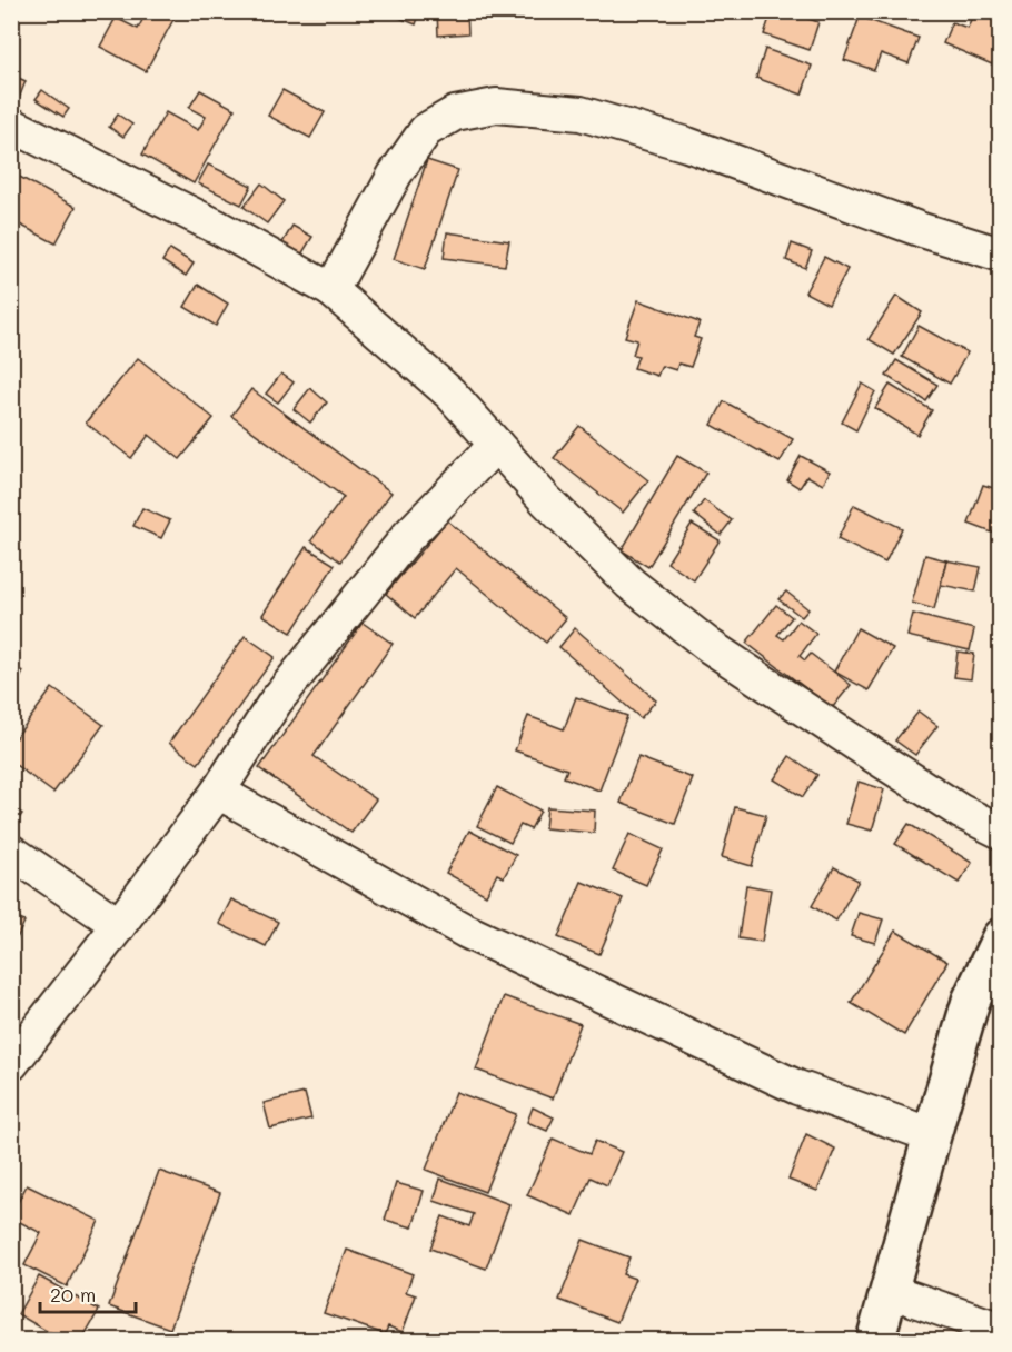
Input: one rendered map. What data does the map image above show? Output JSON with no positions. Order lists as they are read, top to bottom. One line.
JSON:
{"scale_bar":"20 m"}
